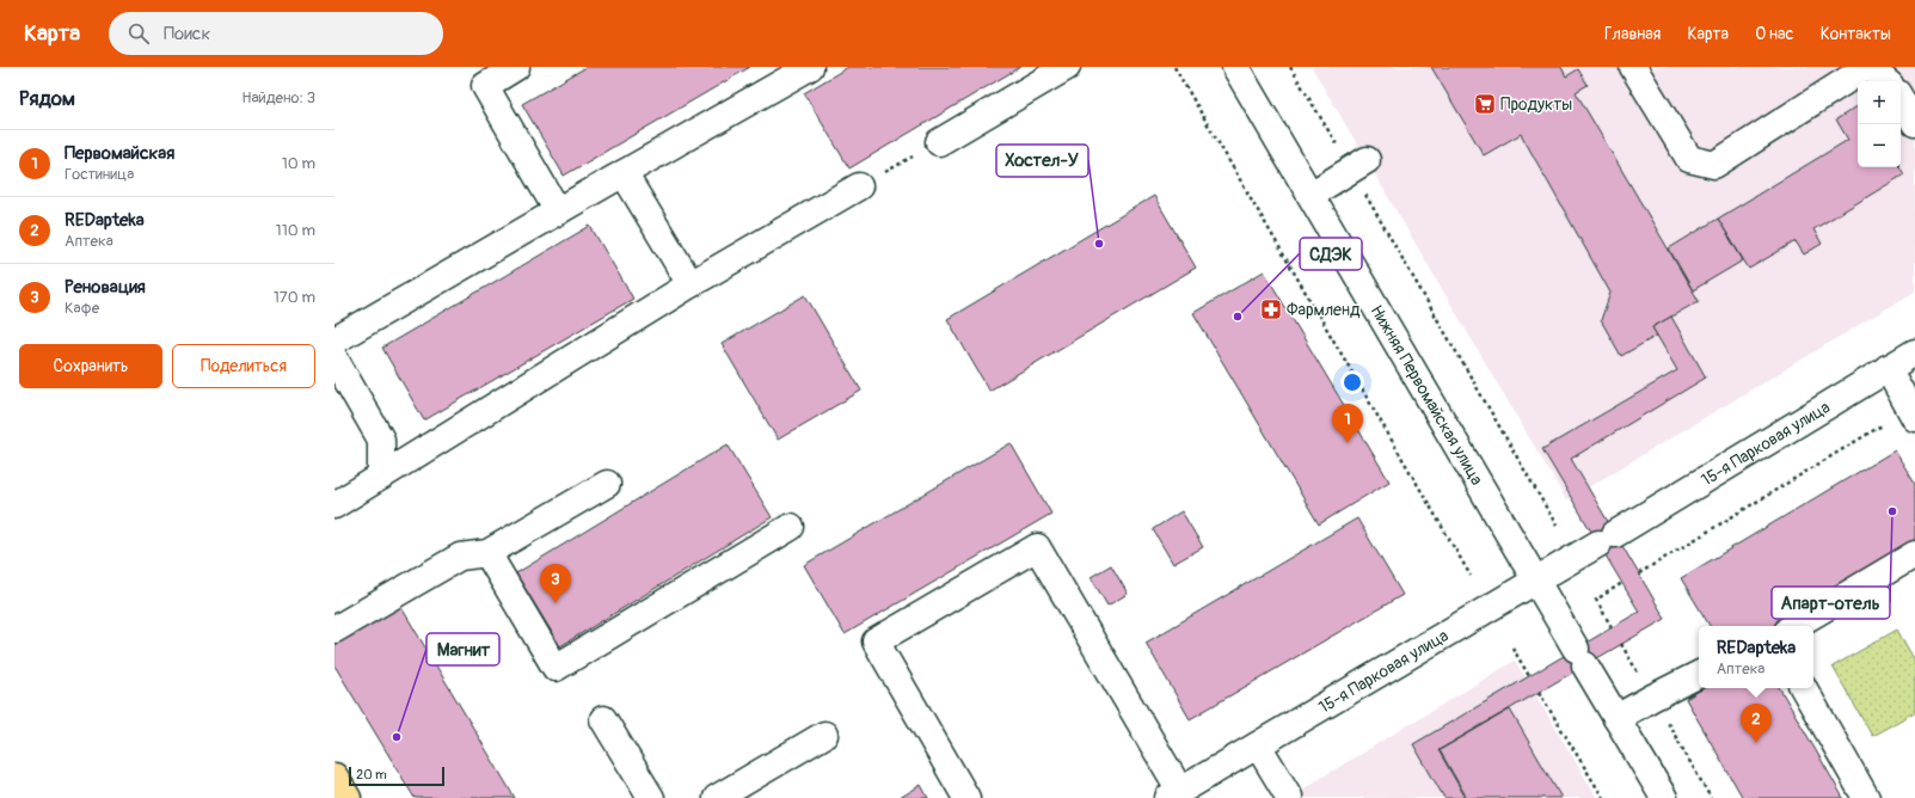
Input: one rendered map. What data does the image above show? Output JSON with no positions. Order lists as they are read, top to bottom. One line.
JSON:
{"streets":{"street":["Нижняя Первомайская улица","15-я Парковая улица"]},"crossings":[["Нижняя Первомайская улица","15-я Парковая улица"]],"places":{"supermarket":["Продукты"],"other":["Хостел-У","СДЭК","Апарт-отель","Магнит"],"pharmacy":["Фармленд"]},"scale_bar":"20 m","page":{"header":"Карта","search":"Поиск","nav":["Главная","Карта","О нас","Контакты"],"heading":["Рядом","Найдено: 3"],"map_buttons":["+","−"],"list":[{"mark":"1","name":"Первомайская","note":"Гостиница","value":"10 m"},{"mark":"2","name":"REDapteka","note":"Аптека","value":"110 m"},{"mark":"3","name":"Реновация","note":"Кафе","value":"170 m"}],"buttons":["Сохранить","Поделиться"],"pins":["1","3","2"],"popup":["REDapteka","Аптека"],"scale":"20 m"}}
